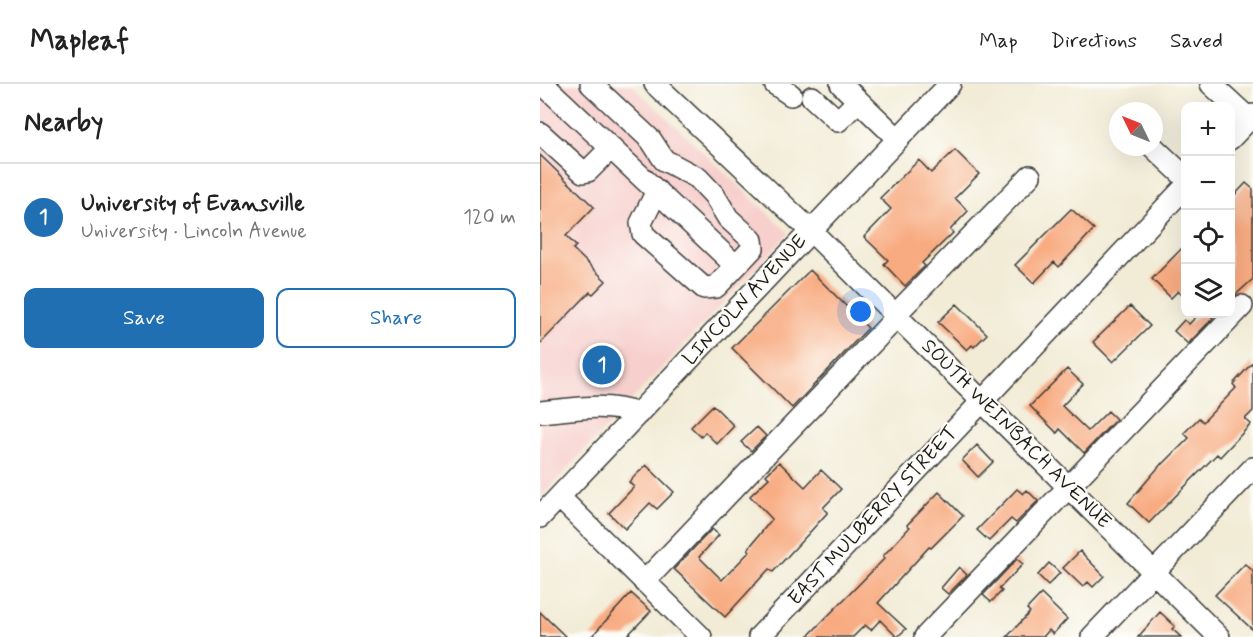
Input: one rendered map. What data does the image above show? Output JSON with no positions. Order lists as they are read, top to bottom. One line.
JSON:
{"streets":{"street":["LINCOLN AVENUE","SOUTH WEINBACH AVENUE","EAST MULBERRY STREET"]},"crossings":[["LINCOLN AVENUE","SOUTH WEINBACH AVENUE"],["SOUTH WEINBACH AVENUE","EAST MULBERRY STREET"]],"north":"top left","page":{"header":"Mapleaf","nav":["Map","Directions","Saved"],"heading":"Nearby","map_buttons":["+","−"],"list":[{"mark":"1","name":"University of Evansville","note":"University · Lincoln Avenue","value":"120 m"}],"buttons":["Save","Share"],"pins":"1"}}
